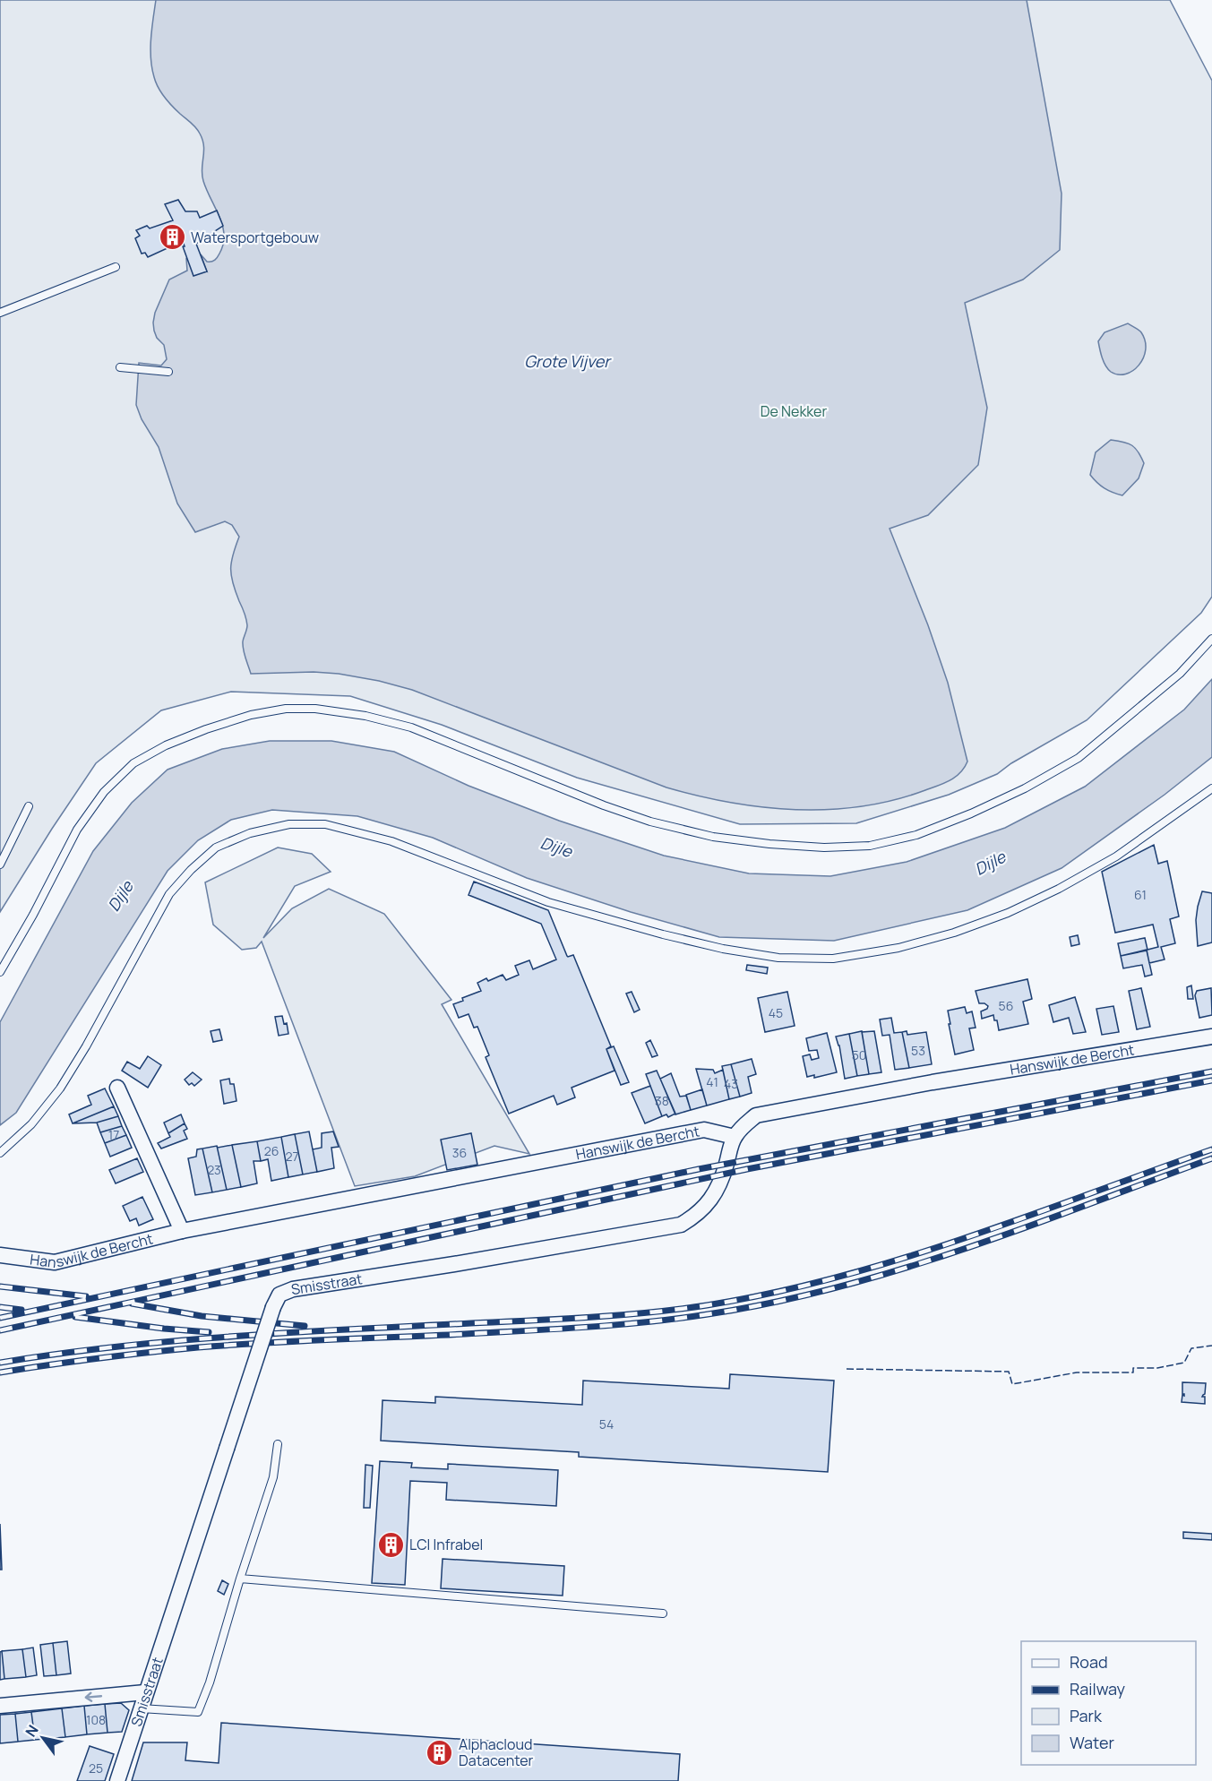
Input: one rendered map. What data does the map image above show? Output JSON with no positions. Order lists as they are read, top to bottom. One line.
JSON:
{"streets":{"street":["Hanswijk de Bercht","Smisstraat"]},"crossings":[["Hanswijk de Bercht","Smisstraat"]],"water":["Grote Vijver","Dijle"],"parks":["De Nekker"],"places":{"building":["Watersportgebouw","LCI Infrabel","Alphacloud Datacenter"]},"house_numbers":["61","56","45","53","50","41","43","38","17","26","36","27","23","54","108","25"],"legend":["Road","Railway","Park","Water"],"north":"top left"}
